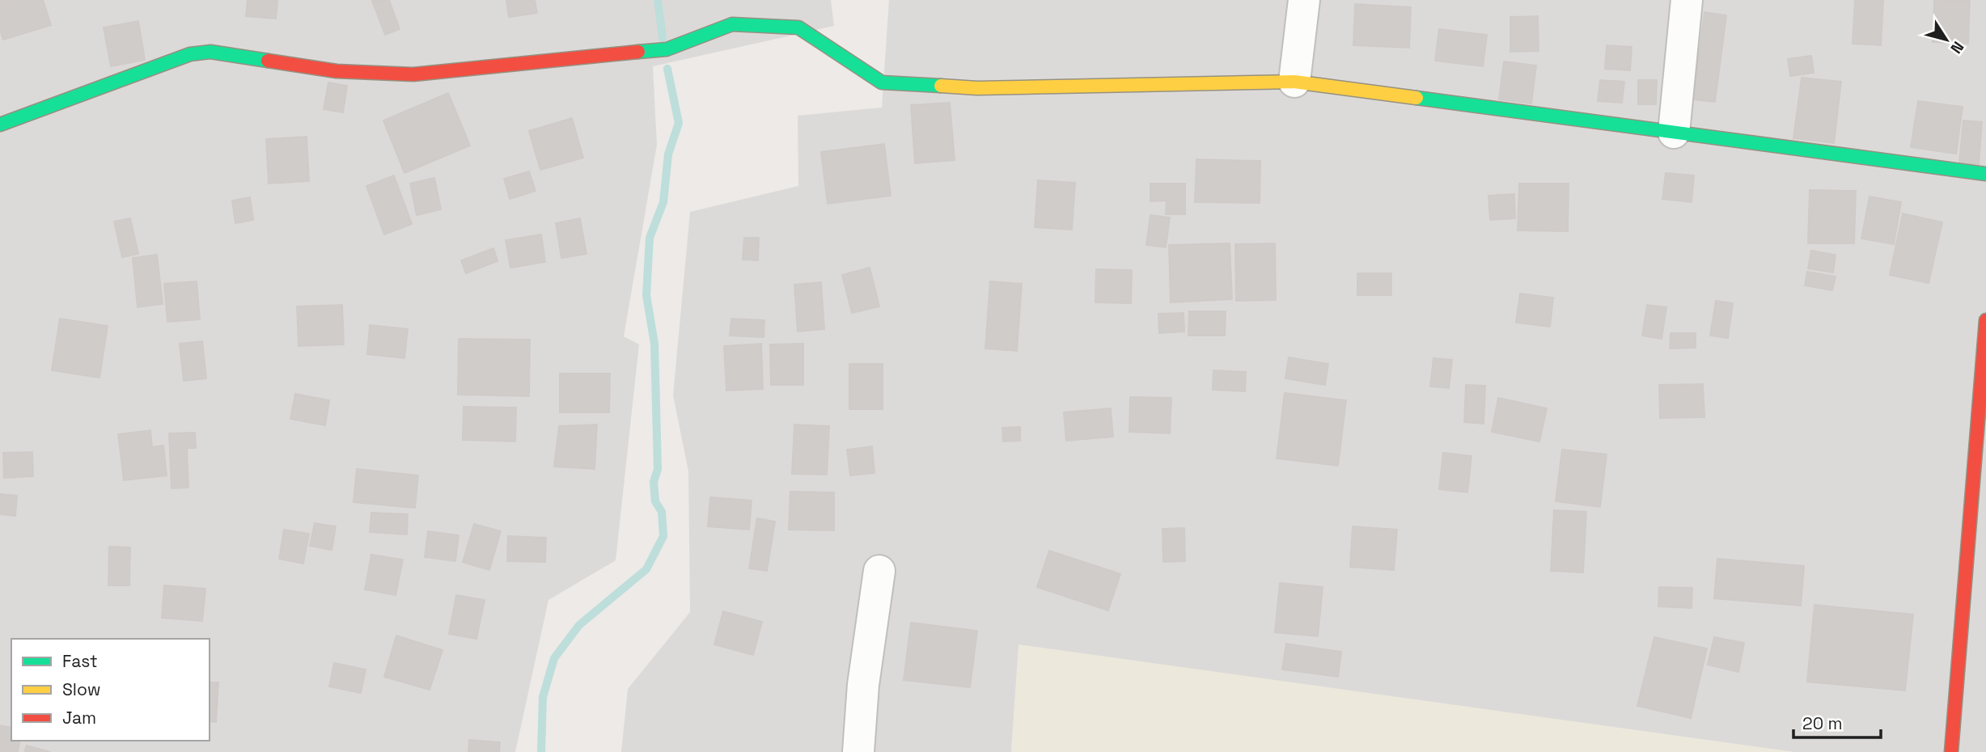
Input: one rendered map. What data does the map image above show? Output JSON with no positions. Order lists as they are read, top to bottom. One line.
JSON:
{"legend":["Fast","Slow","Jam"],"scale_bar":"20 m","north":"bottom right"}
